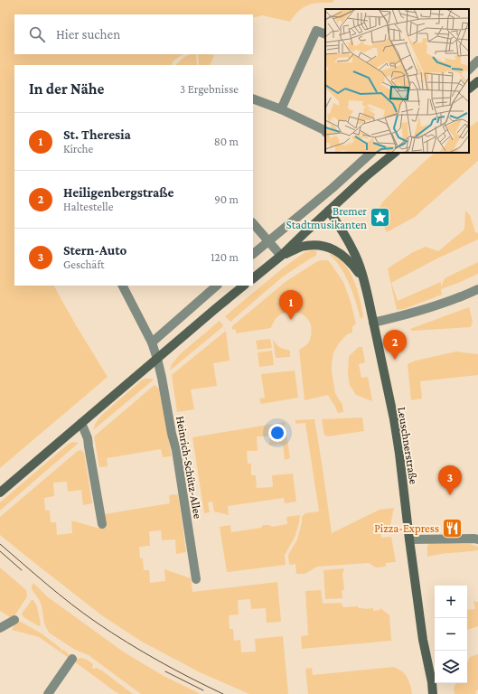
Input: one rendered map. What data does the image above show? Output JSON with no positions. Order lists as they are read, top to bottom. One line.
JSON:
{"streets":{"main road":["Leuschnerstraße"],"street":["Heinrich-Schütz-Allee"]},"places":{"place":["Bremer Stadtmusikanten"],"restaurant":["Pizza-Express"]},"page":{"search":"Hier suchen","heading":["In der Nähe","3 Ergebnisse"],"list":[{"mark":"1","name":"St. Theresia","note":"Kirche","value":"80 m"},{"mark":"2","name":"Heiligenbergstraße","note":"Haltestelle","value":"90 m"},{"mark":"3","name":"Stern-Auto","note":"Geschäft","value":"120 m"}],"pins":["1","2","3"],"map_buttons":["+","−"]}}
